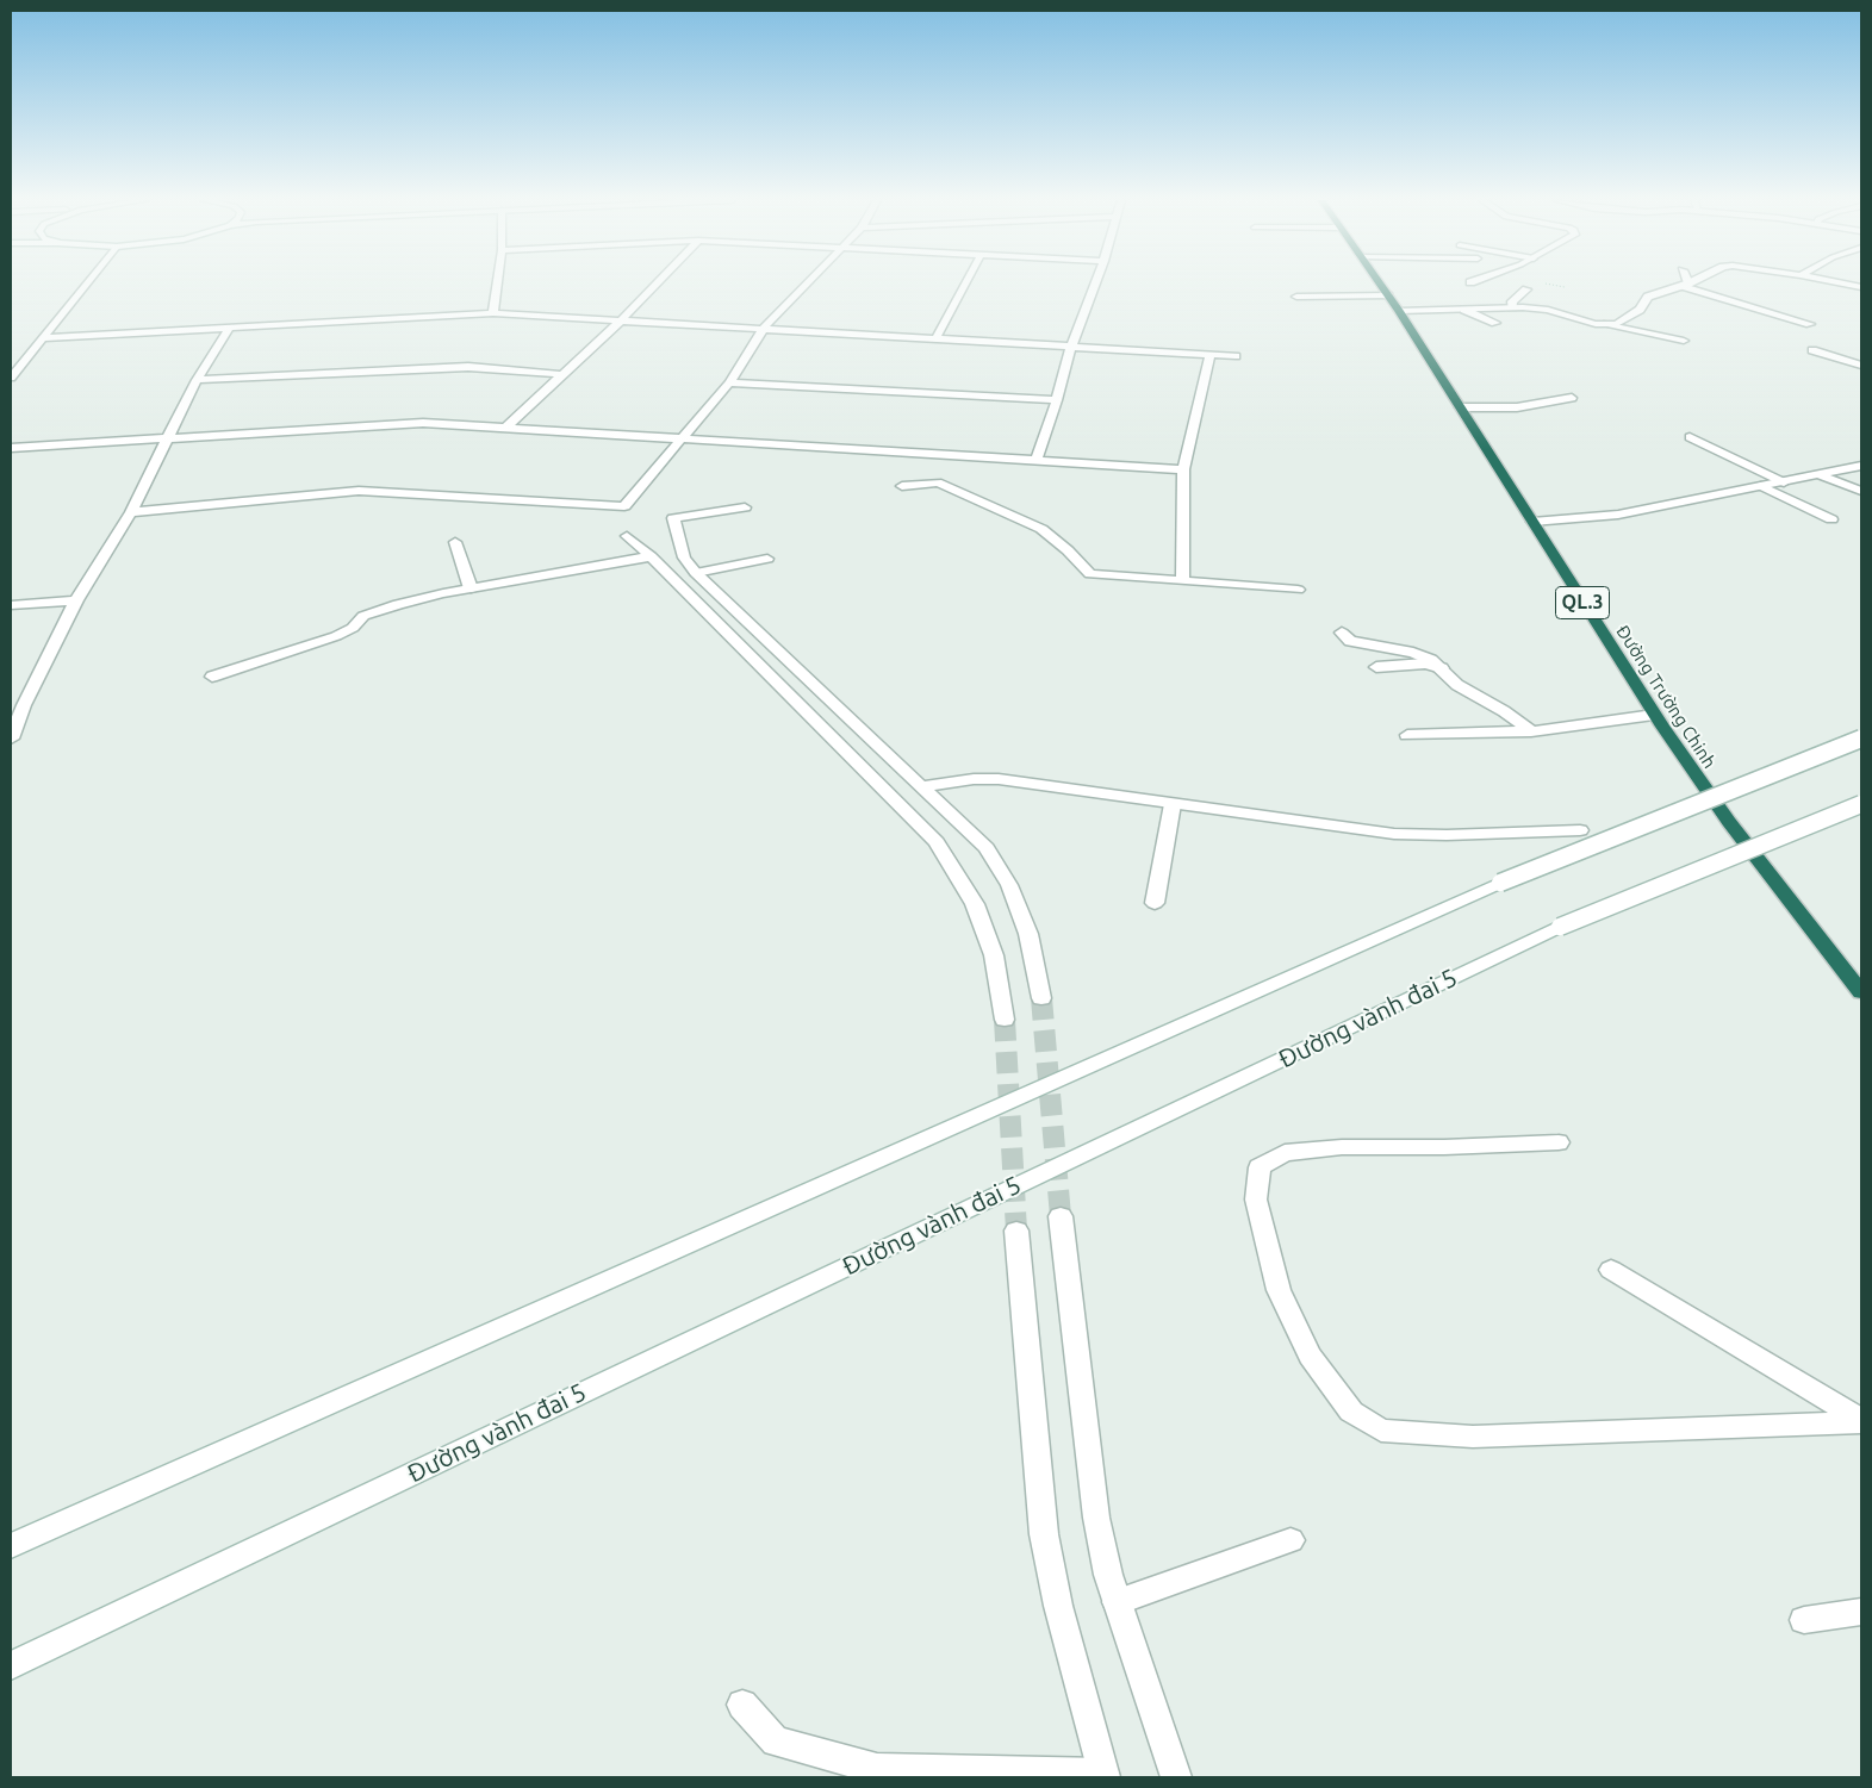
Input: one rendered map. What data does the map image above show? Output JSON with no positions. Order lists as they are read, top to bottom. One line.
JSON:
{"streets":{"highway":["QL.3","Đường Trường Chinh"],"street":["Đường vành đai 5"]}}
